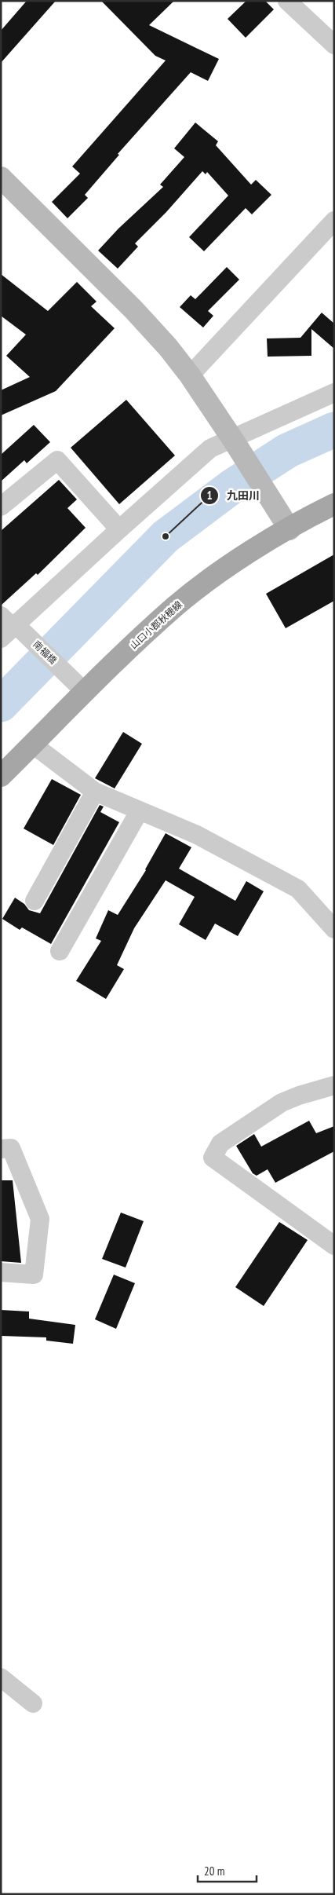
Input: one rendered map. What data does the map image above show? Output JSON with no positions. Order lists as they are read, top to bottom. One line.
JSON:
{"streets":{"main road":["山口小郡秋穂線"],"street":["南福橋"]},"crossings":[["山口小郡秋穂線","南福橋"]],"places":["九田川"],"scale_bar":"20 m"}
